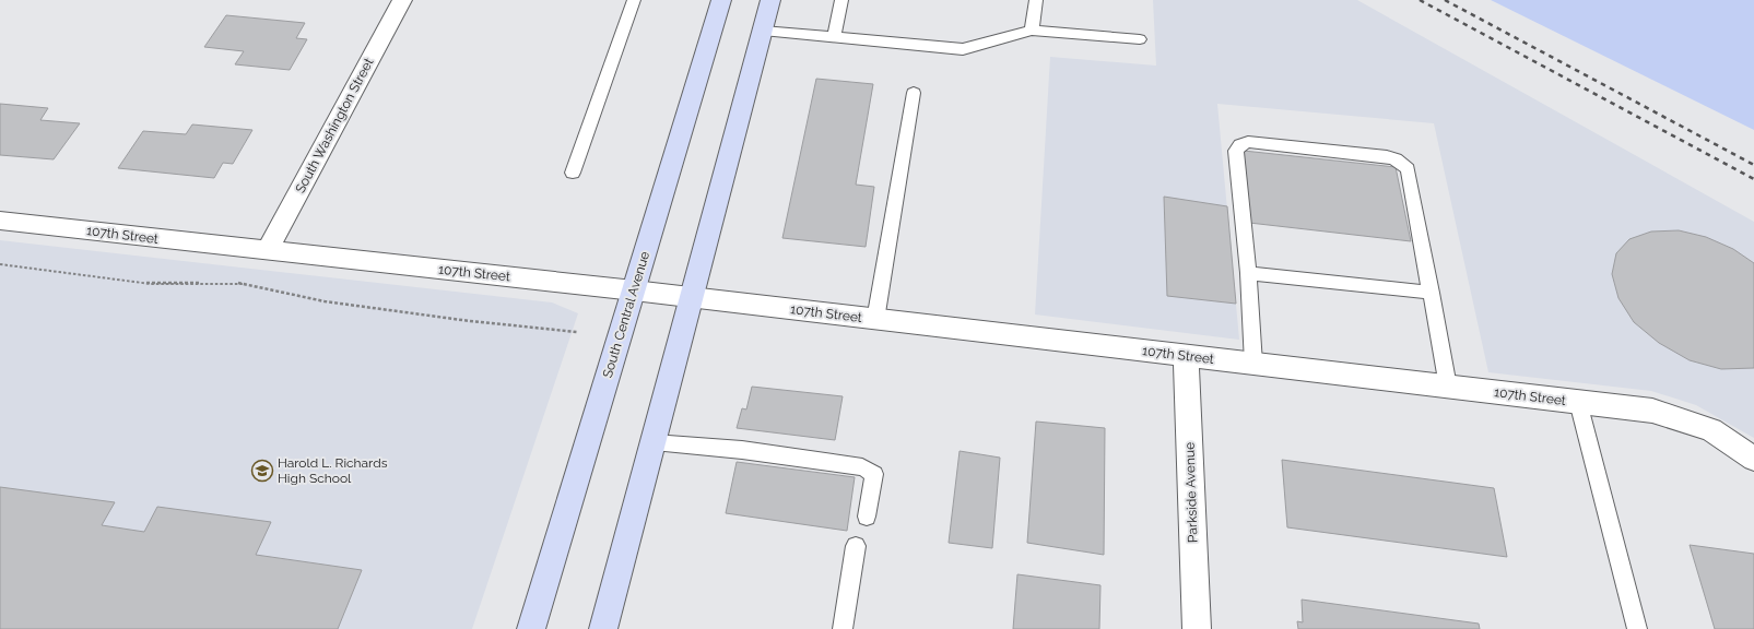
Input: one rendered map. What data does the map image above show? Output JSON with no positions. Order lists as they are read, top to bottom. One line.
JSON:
{"streets":{"street":["South Washington Street","107th Street","South Central Avenue","Parkside Avenue"]},"crossings":[["South Washington Street","107th Street"],["107th Street","South Central Avenue"],["107th Street","Parkside Avenue"]],"places":{"school or university":["Harold L. Richards High School"]}}
